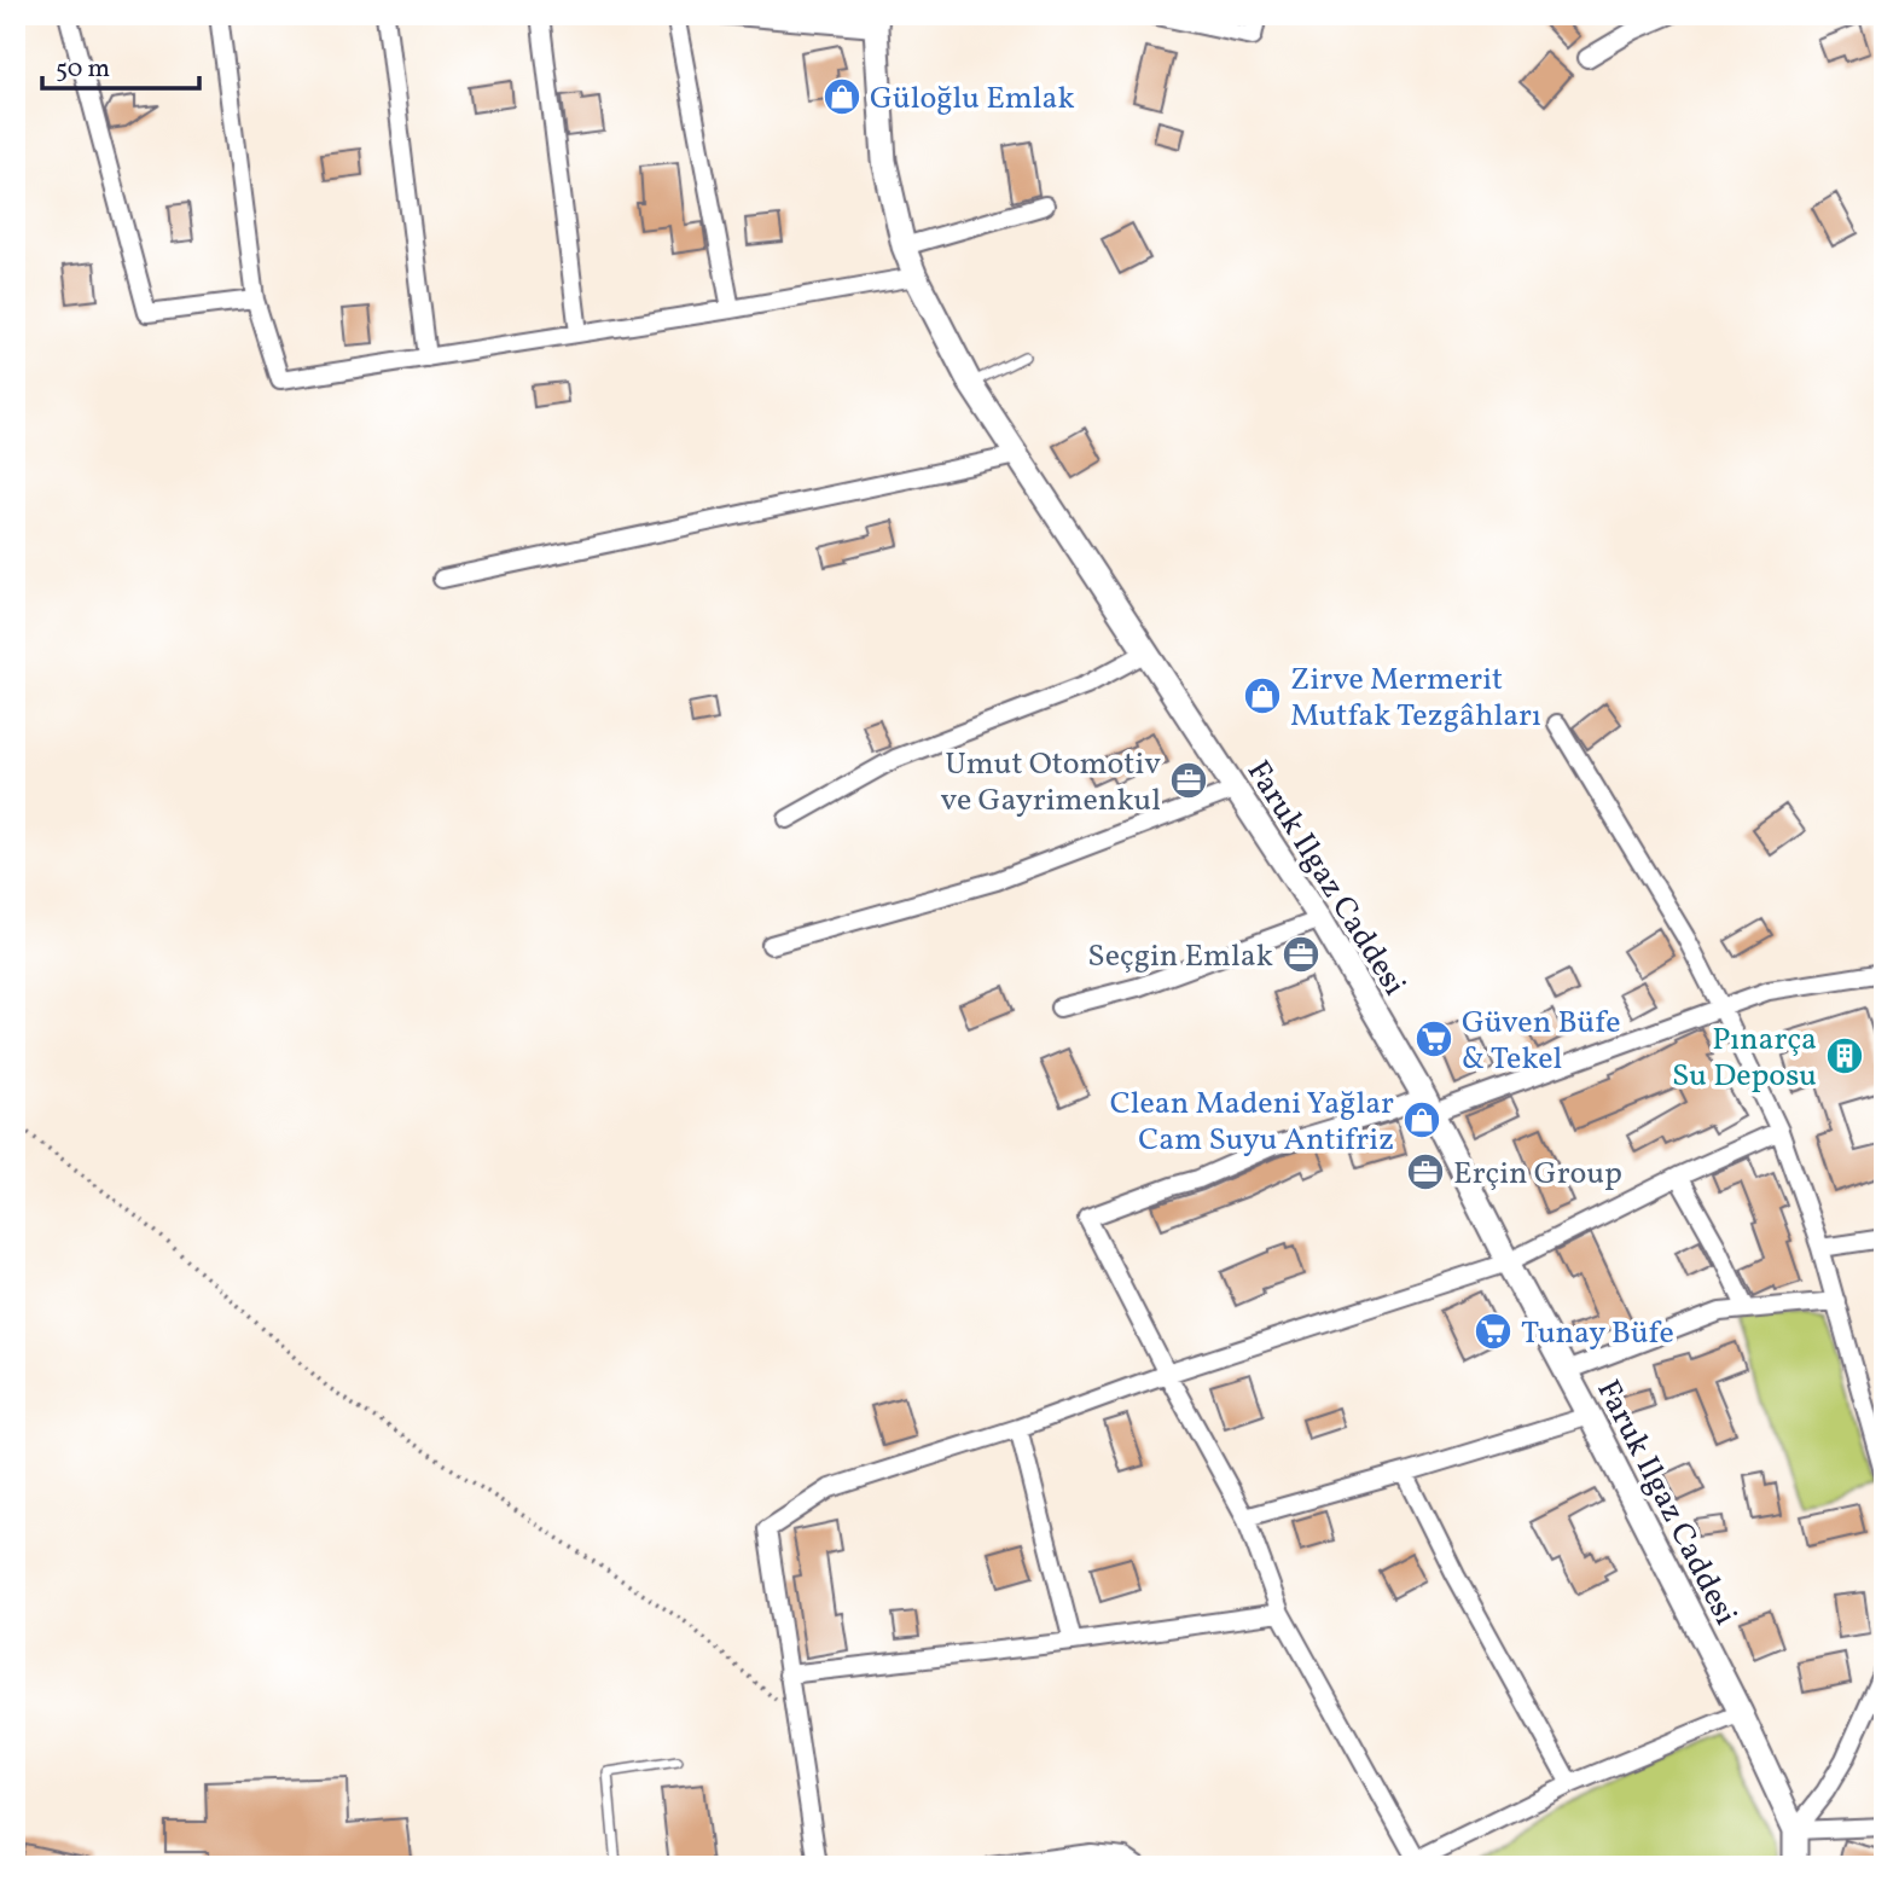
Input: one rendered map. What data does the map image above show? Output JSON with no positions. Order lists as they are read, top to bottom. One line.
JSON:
{"streets":{"street":["Faruk Ilgaz Caddesi"]},"places":{"shop":["Güloğlu Emlak","Zirve Mermerit Mutfak Tezgâhları","Clean Madeni Yağlar Cam Suyu Antifriz"],"office":["Umut Otomotiv ve Gayrimenkul","Seçgin Emlak","Erçin Group"],"supermarket":["Güven Büfe & Tekel","Tunay Büfe"],"building":["Pınarça Su Deposu"]},"scale_bar":"50 m"}
